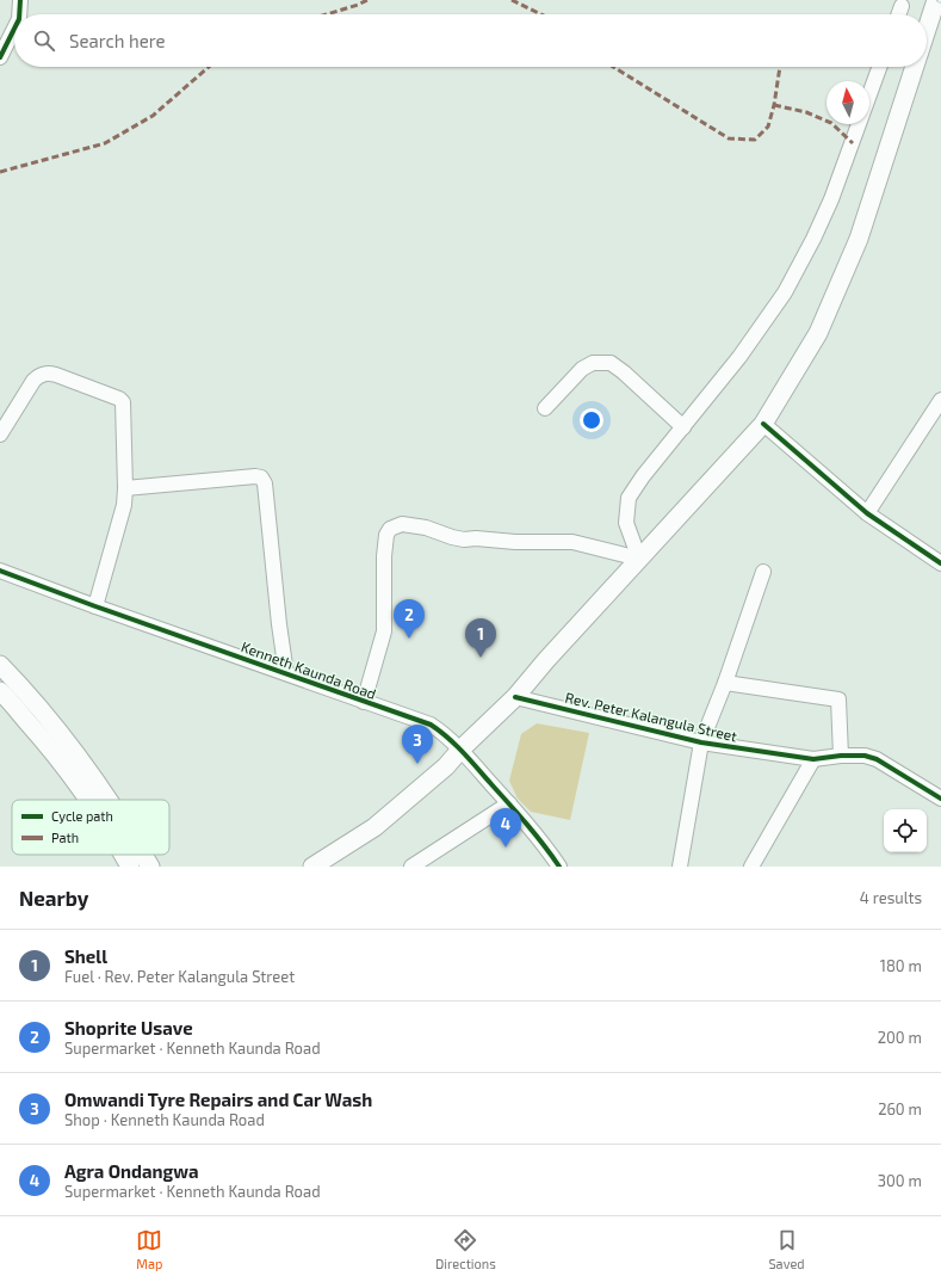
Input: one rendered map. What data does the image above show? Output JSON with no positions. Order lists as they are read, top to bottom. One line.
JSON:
{"streets":{"street":["Kenneth Kaunda Road","Rev. Peter Kalangula Street"]},"legend":["Cycle path","Path"],"north":"top","page":{"search":"Search here","pins":["2","1","3","4"],"heading":["Nearby","4 results"],"list":[{"mark":"1","name":"Shell","note":"Fuel · Rev. Peter Kalangula Street","value":"180 m"},{"mark":"2","name":"Shoprite Usave","note":"Supermarket · Kenneth Kaunda Road","value":"200 m"},{"mark":"3","name":"Omwandi Tyre Repairs and Car Wash","note":"Shop · Kenneth Kaunda Road","value":"260 m"},{"mark":"4","name":"Agra Ondangwa","note":"Supermarket · Kenneth Kaunda Road","value":"300 m"}],"nav":["Map","Directions","Saved"]}}
